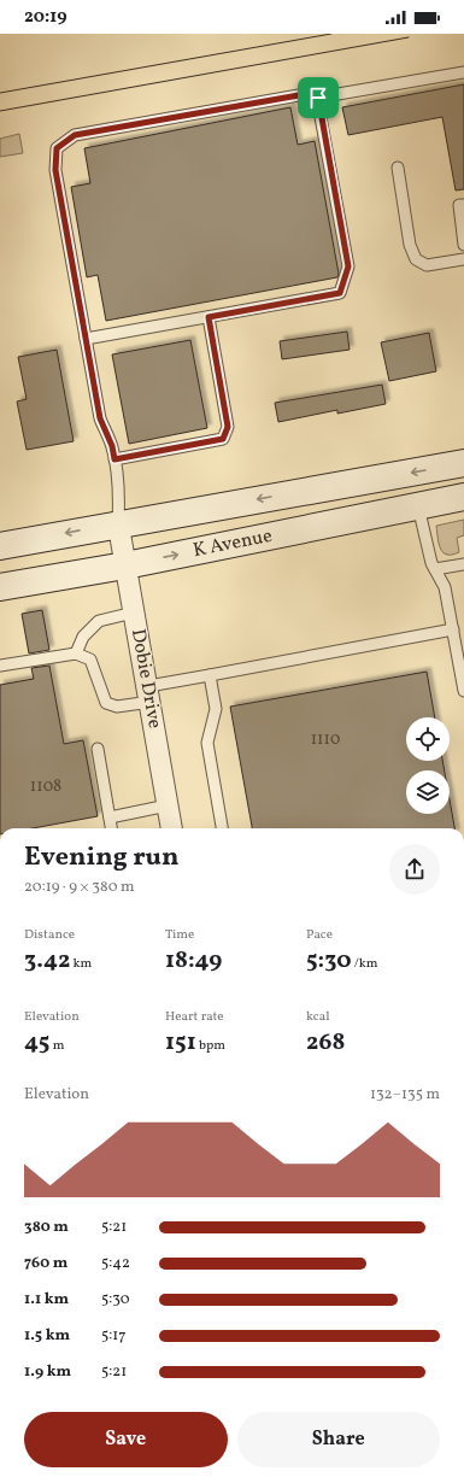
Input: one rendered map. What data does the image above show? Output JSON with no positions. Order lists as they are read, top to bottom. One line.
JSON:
{"streets":{"main road":["K Avenue"],"street":["Dobie Drive"]},"crossings":[["K Avenue","Dobie Drive"]],"house_numbers":["1110","1108"],"page":{"status":"20:19","heading":["Evening run","20:19 · 9 × 380 m"],"stats":[["Distance","3.42 km"],["Time","18:49"],["Pace","5:30 /km"],["Elevation","45 m"],["Heart rate","151 bpm"],["kcal","268"]],"chart":["Elevation","132–135 m"],"list":[{"name":"380 m","note":"5:21"},{"name":"760 m","note":"5:42"},{"name":"1.1 km","note":"5:30"},{"name":"1.5 km","note":"5:17"},{"name":"1.9 km","note":"5:21"}],"buttons":["Save","Share"]}}
